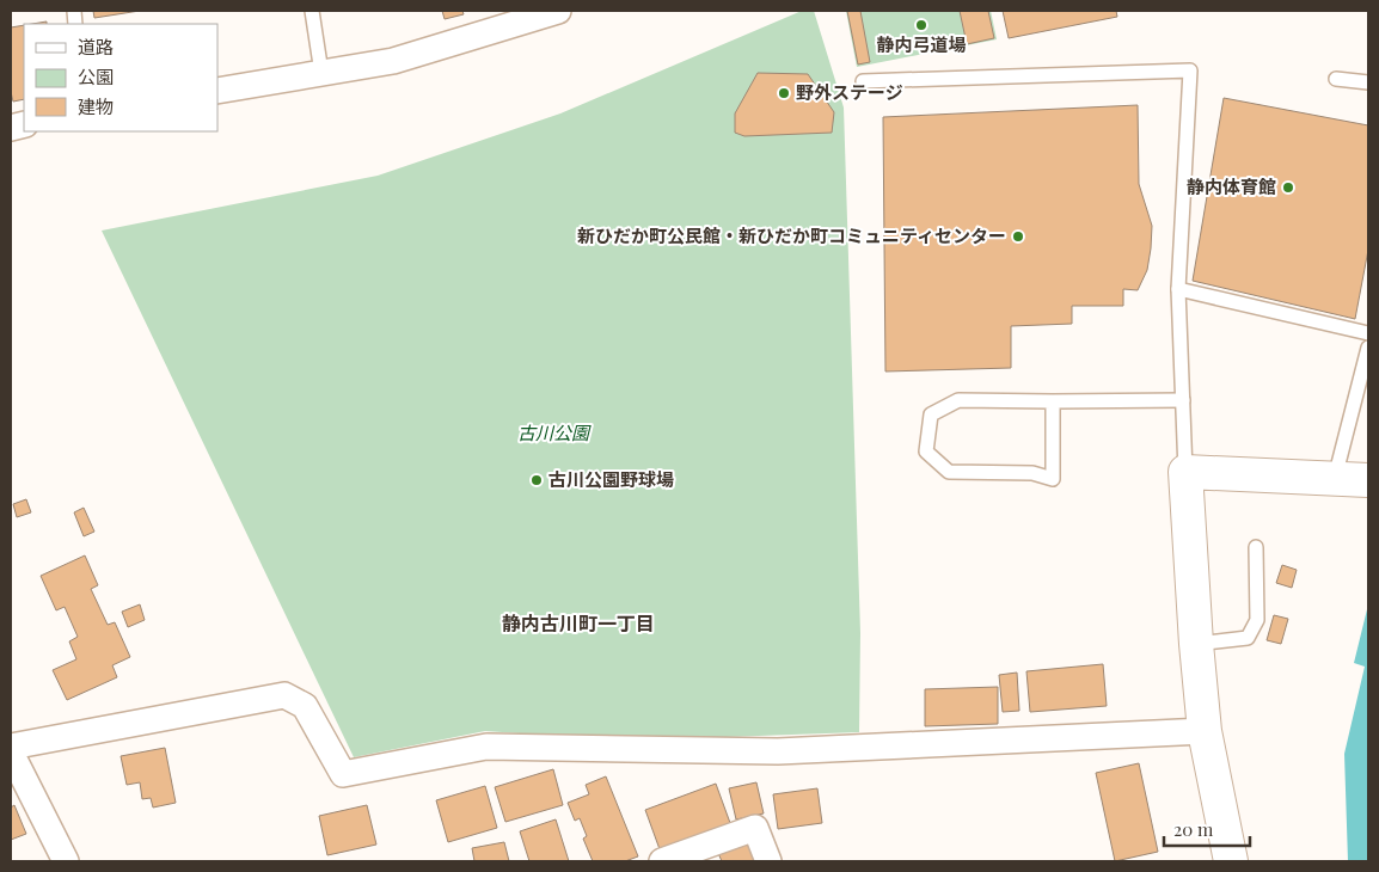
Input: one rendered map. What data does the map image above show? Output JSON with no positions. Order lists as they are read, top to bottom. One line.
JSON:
{"districts":["静内古川町一丁目"],"parks":["古川公園"],"places":["静内弓道場","野外ステージ","静内体育館","新ひだか町公民館・新ひだか町コミュニティセンター","古川公園野球場"],"legend":["道路","公園","建物"],"scale_bar":"20 m"}
